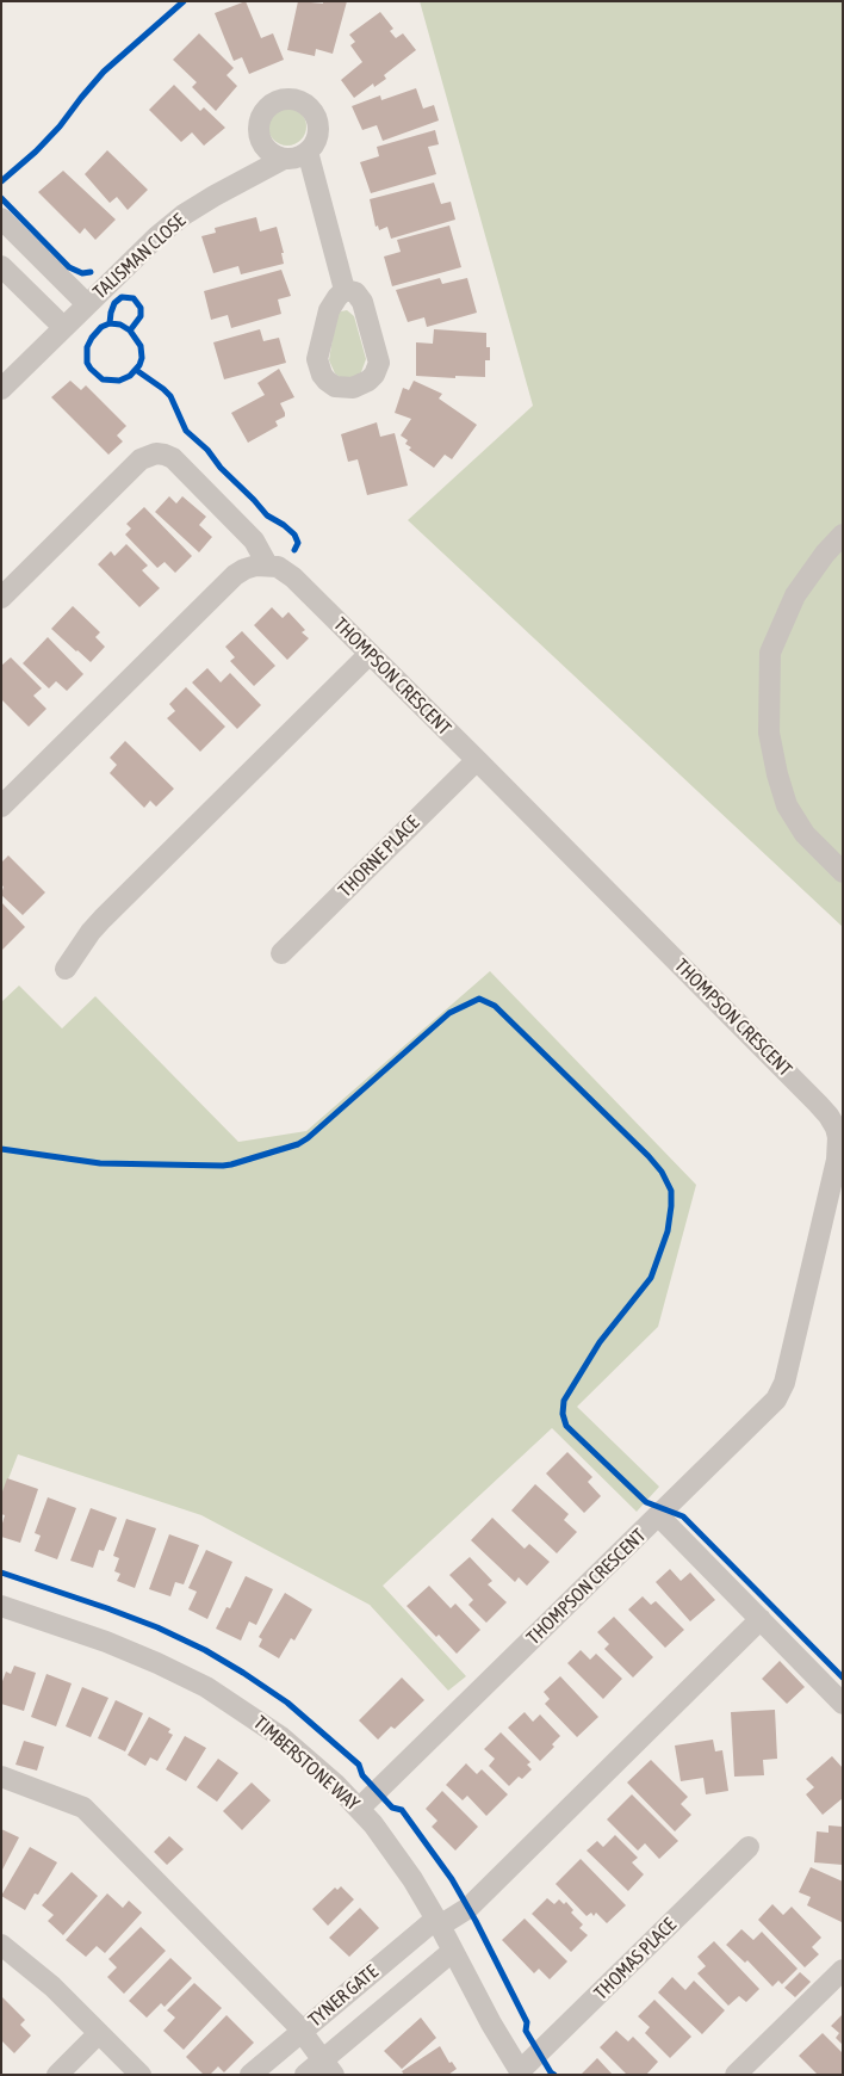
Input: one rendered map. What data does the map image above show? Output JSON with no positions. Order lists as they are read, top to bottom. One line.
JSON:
{"streets":{"street":["TALISMAN CLOSE","THOMPSON CRESCENT","THORNE PLACE","TIMBERSTONE WAY","THOMAS PLACE","TYNER GATE"]},"crossings":[["THOMPSON CRESCENT","THORNE PLACE"],["THOMPSON CRESCENT","TIMBERSTONE WAY"],["TIMBERSTONE WAY","THOMAS PLACE"],["TIMBERSTONE WAY","TYNER GATE"]]}
